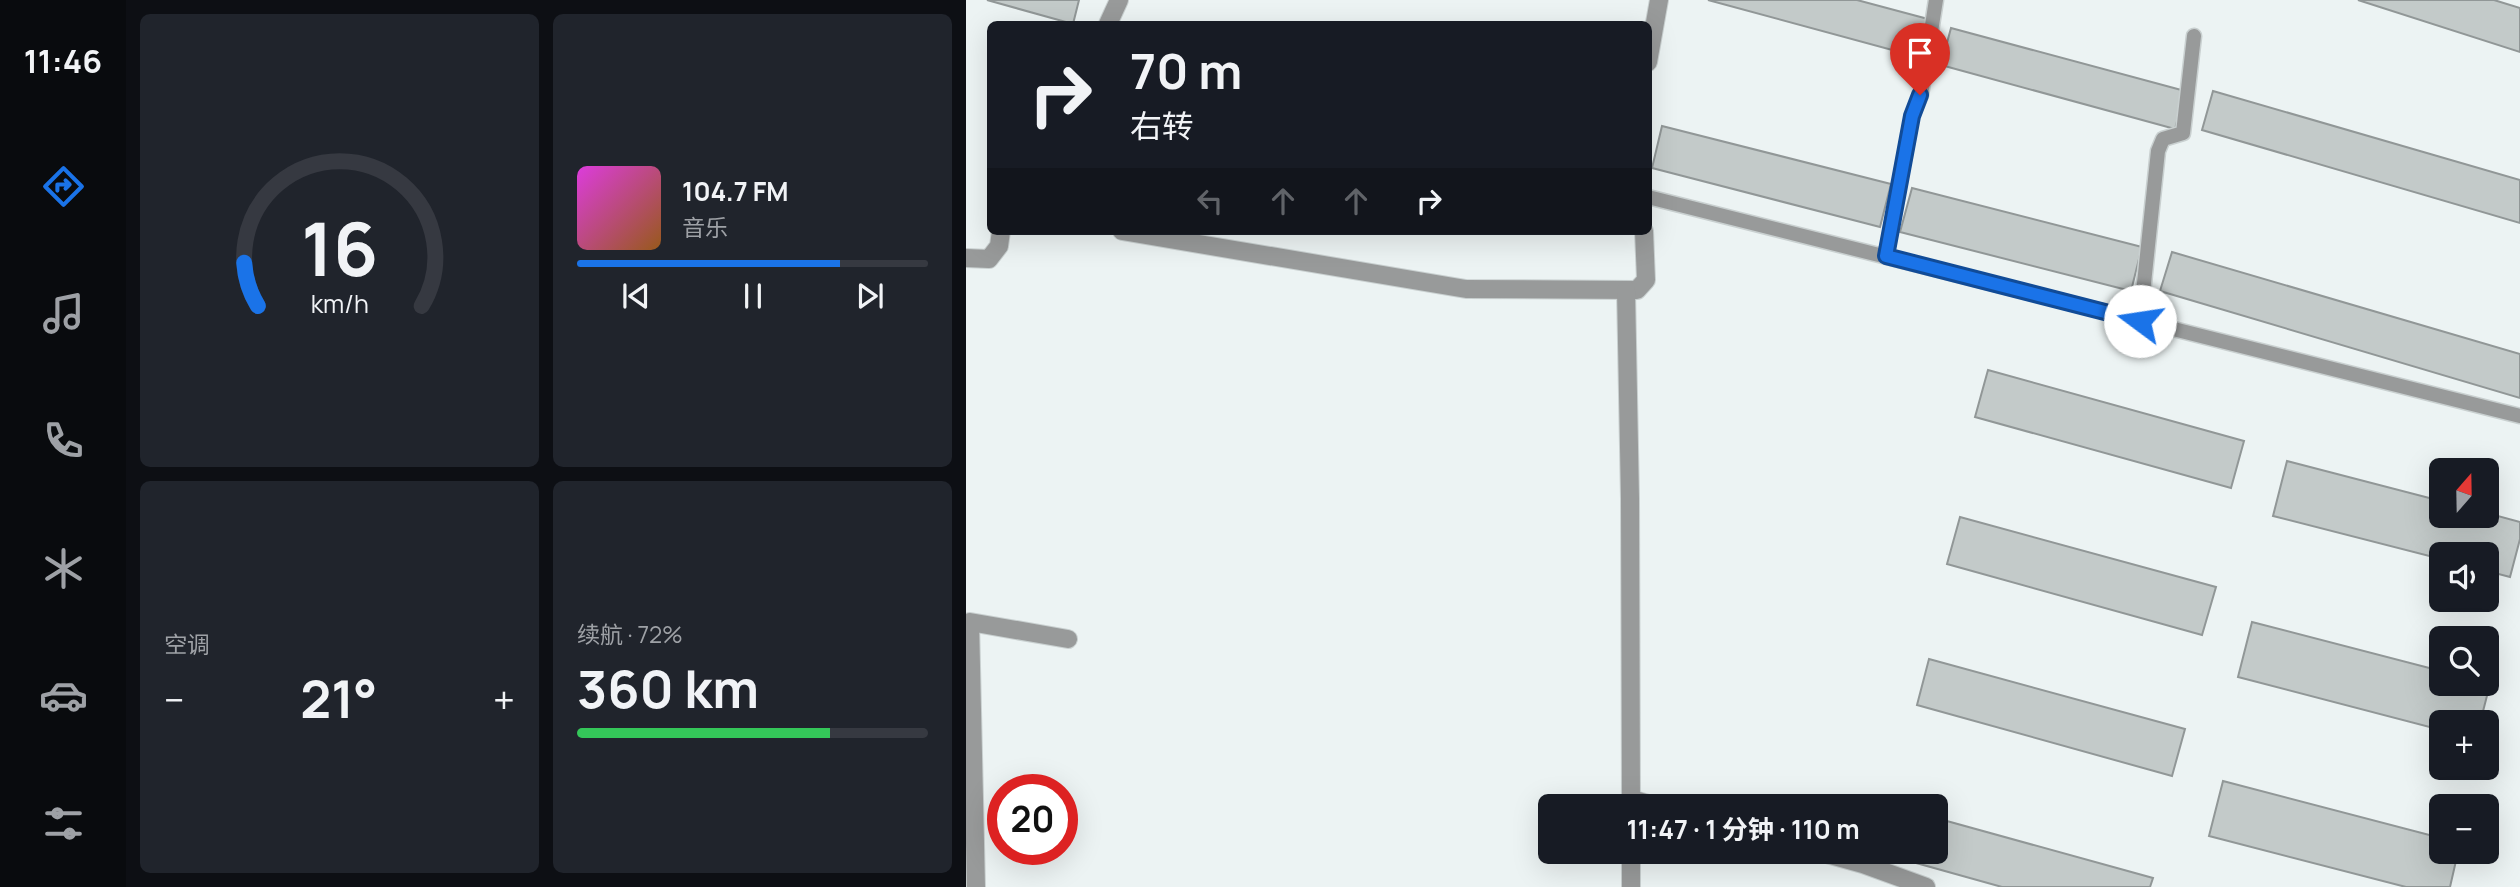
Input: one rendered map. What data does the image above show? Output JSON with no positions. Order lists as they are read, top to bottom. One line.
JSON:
{"north":"top","page":{"tabs":"11:46","turn":["70 m","右转"],"song":["104.7 FM","音乐"],"map_buttons":["+","−"],"tile":["空调",["续航 · 72%","360 km"]],"heat":["−","21°","+"],"limit":"20","trip":"11:47 · 1 分钟 · 110 m","gauge":["16","km/h"]}}
